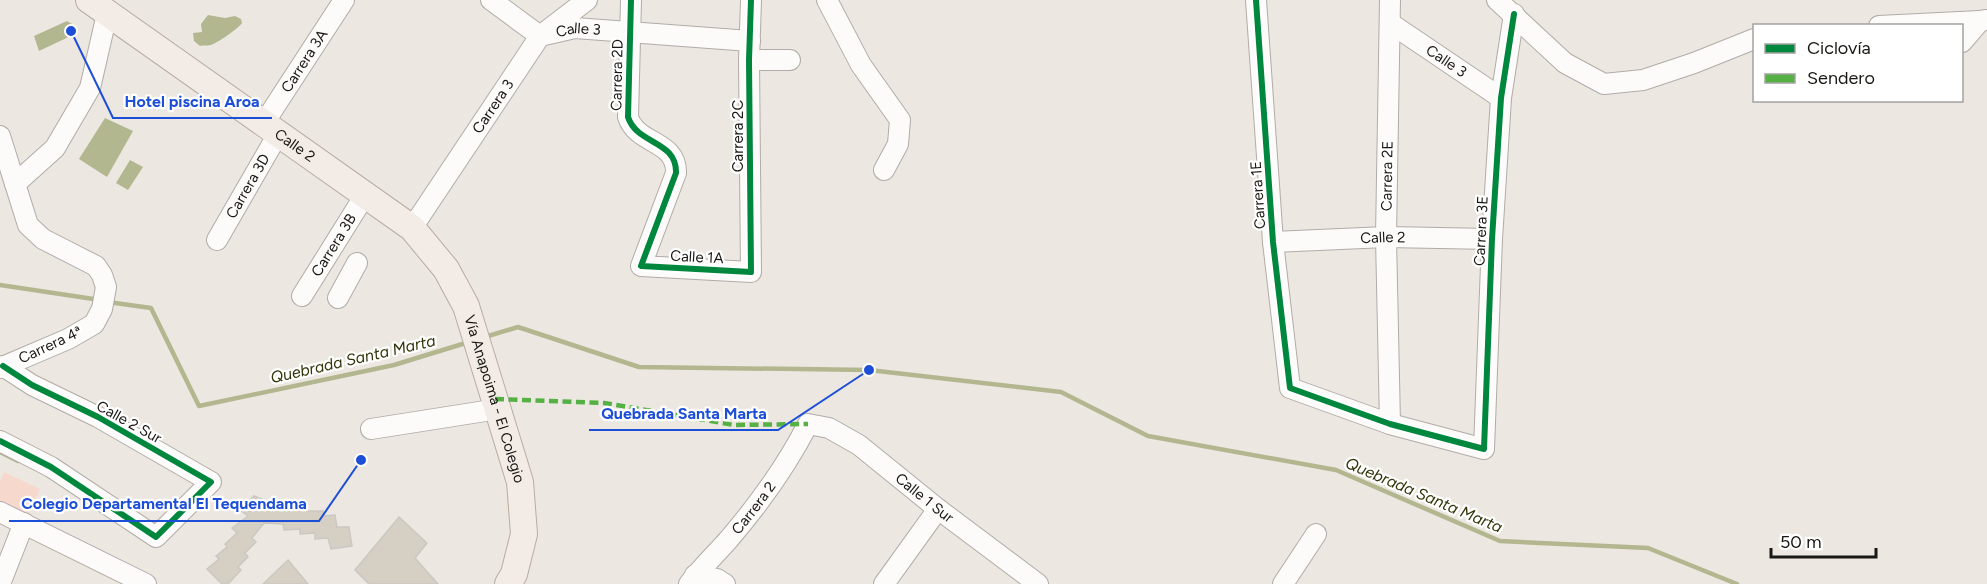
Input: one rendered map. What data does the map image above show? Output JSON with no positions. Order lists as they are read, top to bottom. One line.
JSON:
{"streets":{"main road":["Calle 2","Vía Anapoima - El Colegio"],"street":["Calle 3","Carrera 3A","Carrera 2D","Carrera 3","Carrera 2C","Carrera 2E","Carrera 3D","Carrera 1E","Carrera 3E","Carrera 3B","Calle 1A","Carrera 4ª","Calle 2 Sur","Calle 1 Sur","Carrera 2"]},"crossings":[["Calle 3","Carrera 2D"],["Calle 3","Carrera 3"],["Calle 3","Carrera 2C"],["Calle 3","Carrera 2E"],["Calle 3","Carrera 3E"],["Carrera 3A","Calle 2"],["Carrera 3A","Carrera 3D"],["Carrera 2D","Calle 1A"],["Carrera 3","Calle 2"],["Carrera 3","Vía Anapoima - El Colegio"],["Carrera 2C","Calle 1A"],["Calle 2","Carrera 2E"],["Calle 2","Carrera 3D"],["Calle 2","Carrera 1E"],["Calle 2","Carrera 3E"],["Calle 2","Carrera 3B"],["Calle 2","Vía Anapoima - El Colegio"],["Carrera 2E","Carrera 1E"],["Carrera 2E","Carrera 3E"],["Carrera 1E","Carrera 3E"],["Carrera 4ª","Calle 2 Sur"],["Calle 1 Sur","Carrera 2"]],"water":["Quebrada Santa Marta"],"places":["Hotel piscina Aroa","Quebrada Santa Marta","Colegio Departamental El Tequendama"],"legend":["Ciclovía","Sendero"],"scale_bar":"50 m"}
